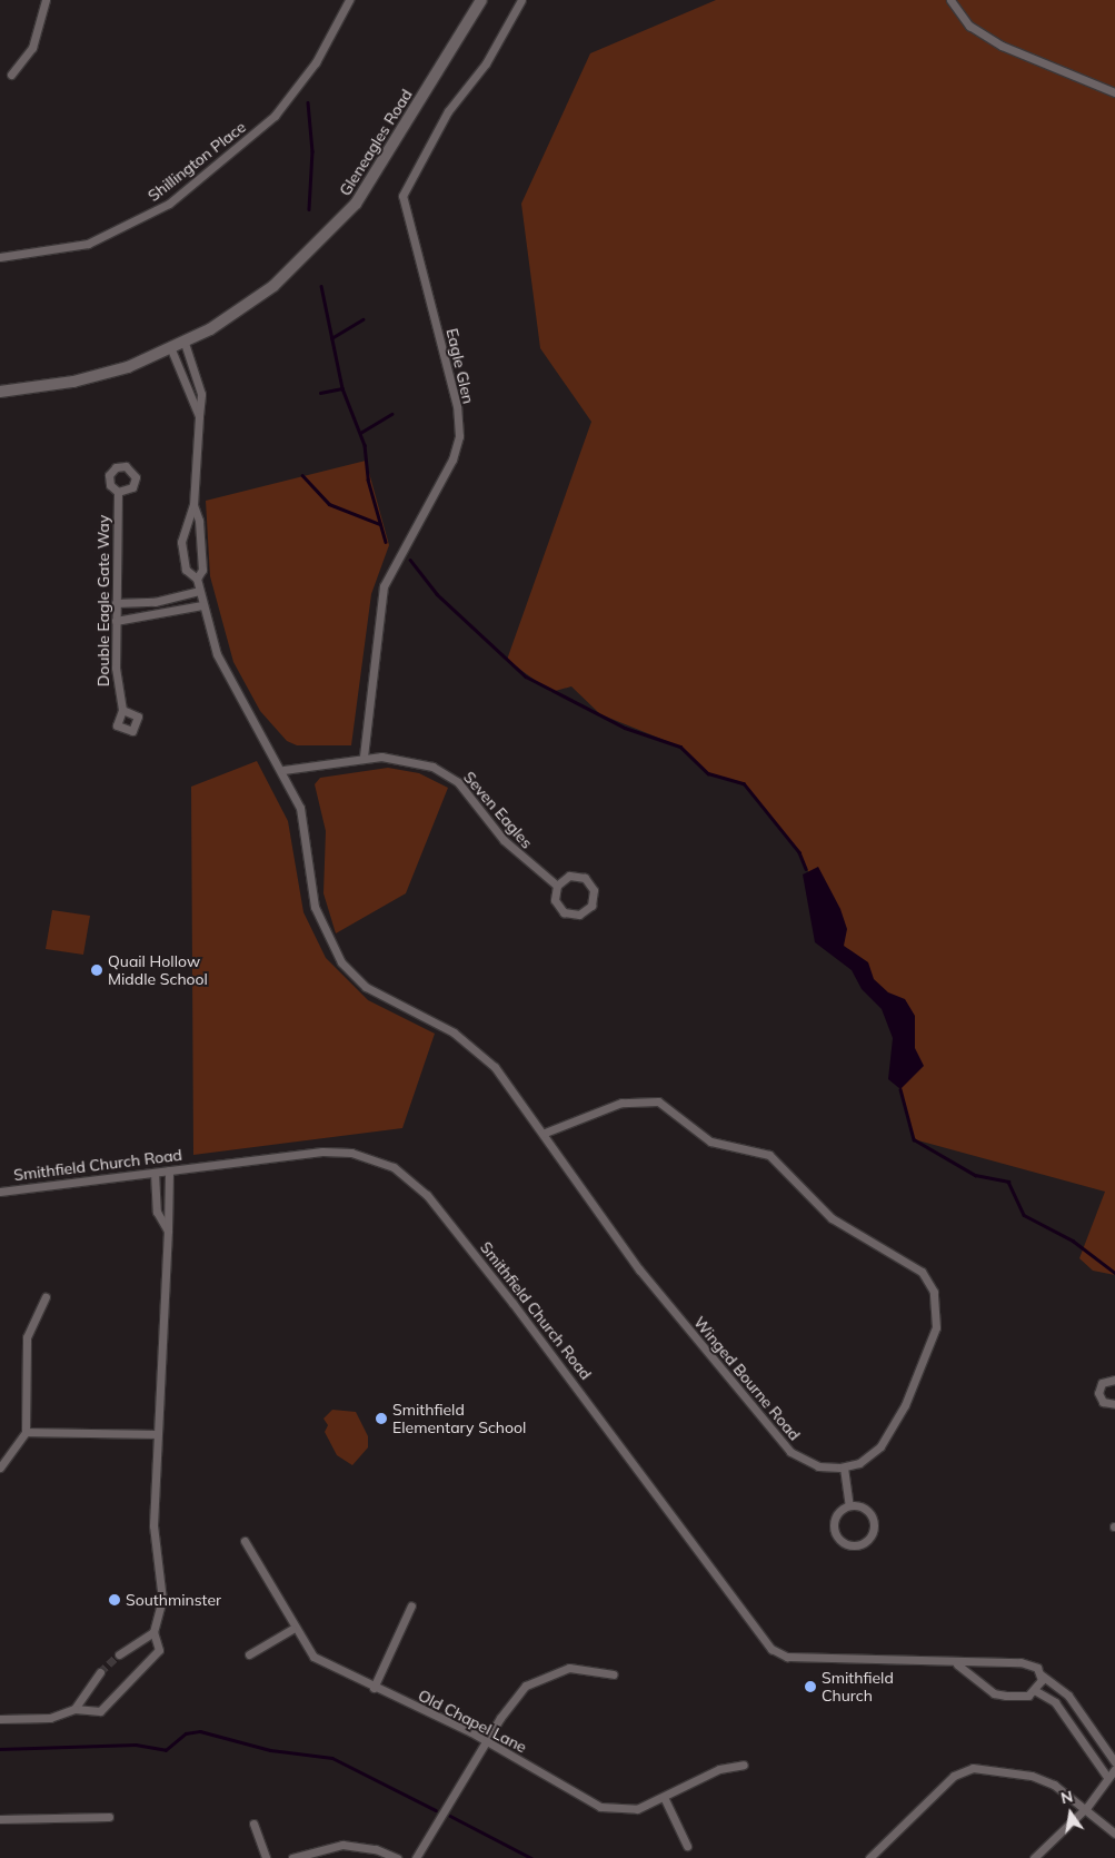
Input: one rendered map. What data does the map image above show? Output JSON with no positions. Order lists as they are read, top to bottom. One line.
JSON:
{"streets":{"street":["Gleneagles Road","Shillington Place","Eagle Glen","Double Eagle Gate Way","Seven Eagles","Smithfield Church Road","Winged Bourne Road","Old Chapel Lane"]},"crossings":[["Gleneagles Road","Winged Bourne Road"],["Eagle Glen","Seven Eagles"],["Seven Eagles","Winged Bourne Road"]],"places":["Quail Hollow Middle School","Smithfield Elementary School","Southminster","Smithfield Church"],"north":"top"}
